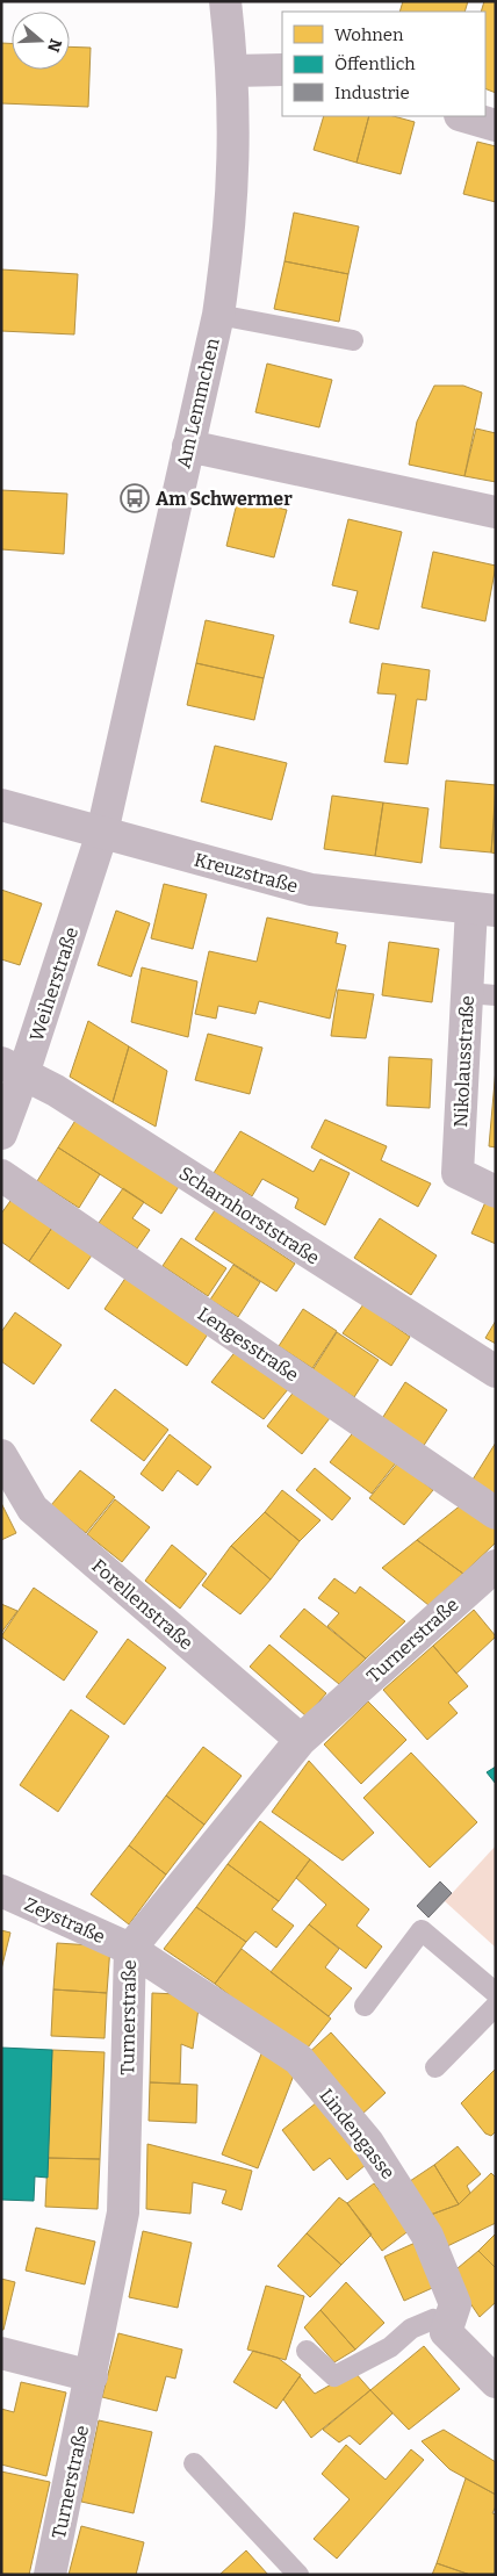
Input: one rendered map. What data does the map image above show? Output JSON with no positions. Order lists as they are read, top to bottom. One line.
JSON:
{"streets":{"street":["Am Lemmchen","Kreuzstraße","Weiherstraße","Nikolausstraße","Scharnhorststraße","Lengesstraße","Forellenstraße","Turnerstraße","Zeystraße","Lindengasse"]},"crossings":[["Am Lemmchen","Kreuzstraße"],["Am Lemmchen","Weiherstraße"],["Kreuzstraße","Weiherstraße"],["Kreuzstraße","Nikolausstraße"],["Weiherstraße","Scharnhorststraße"],["Forellenstraße","Turnerstraße"],["Turnerstraße","Zeystraße"],["Turnerstraße","Lindengasse"],["Zeystraße","Lindengasse"]],"places":{"bus stop":["Am Schwermer"]},"legend":["Wohnen","Öffentlich","Industrie"],"north":"right"}
